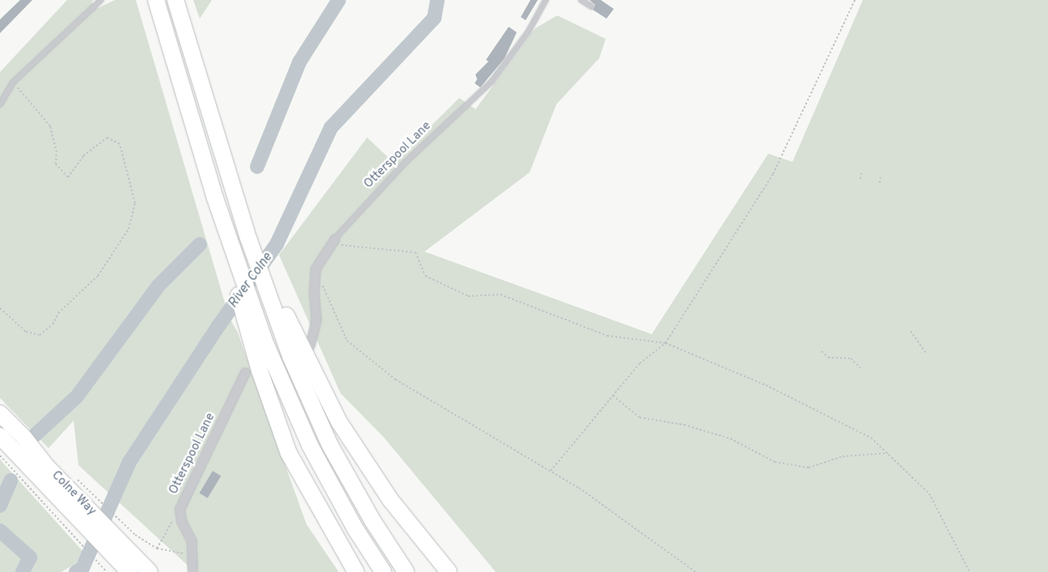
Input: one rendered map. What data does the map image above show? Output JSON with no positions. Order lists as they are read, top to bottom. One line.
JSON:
{"streets":{"highway":["Colne Way"],"street":["Otterspool Lane"]},"water":["River Colne"]}
